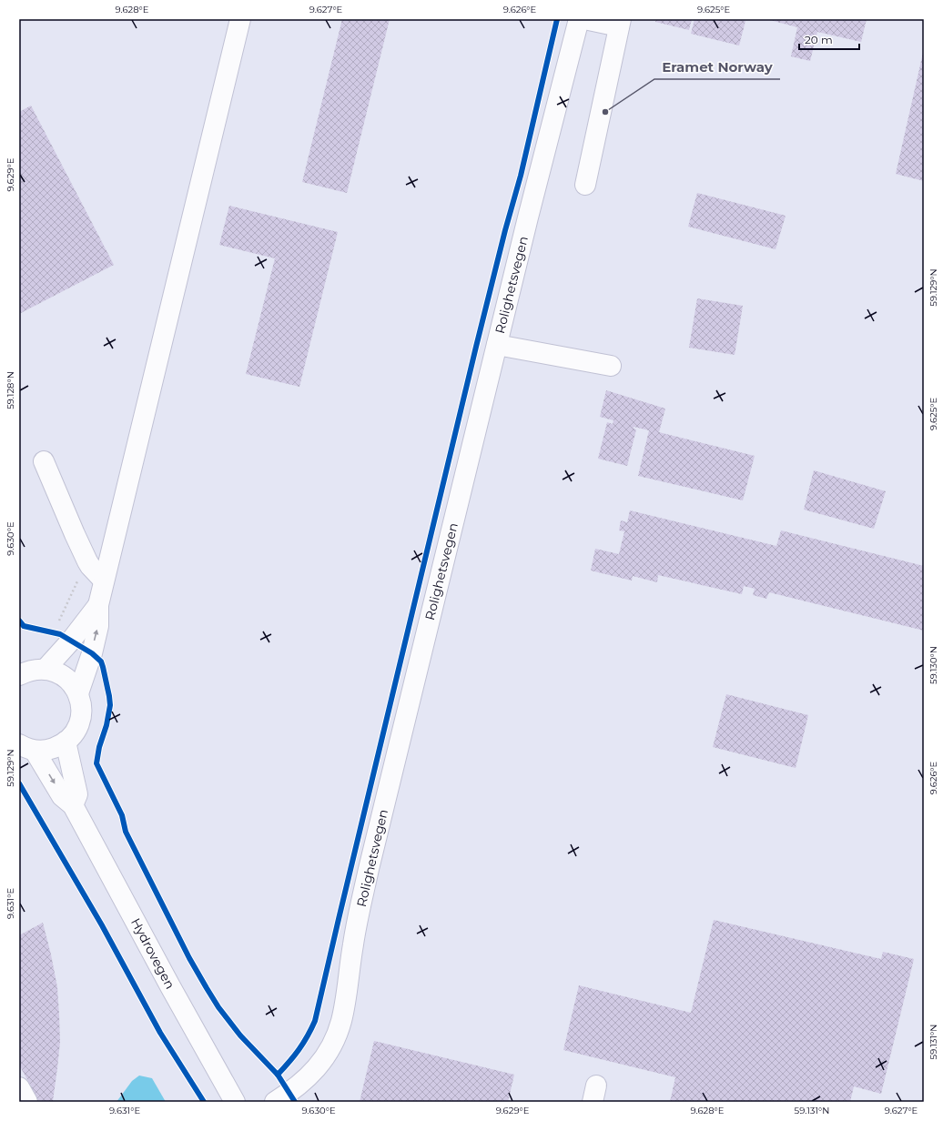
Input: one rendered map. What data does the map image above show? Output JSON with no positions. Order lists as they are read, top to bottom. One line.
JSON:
{"streets":{"street":["Rolighetsvegen","Hydrovegen"]},"places":["Eramet Norway"],"scale_bar":"20 m","coordinates":["9.628°E","9.627°E","9.626°E","9.625°E","9.629°E","59.129°N","59.128°N","9.630°E","59.130°N","9.631°E","59.131°N"]}
